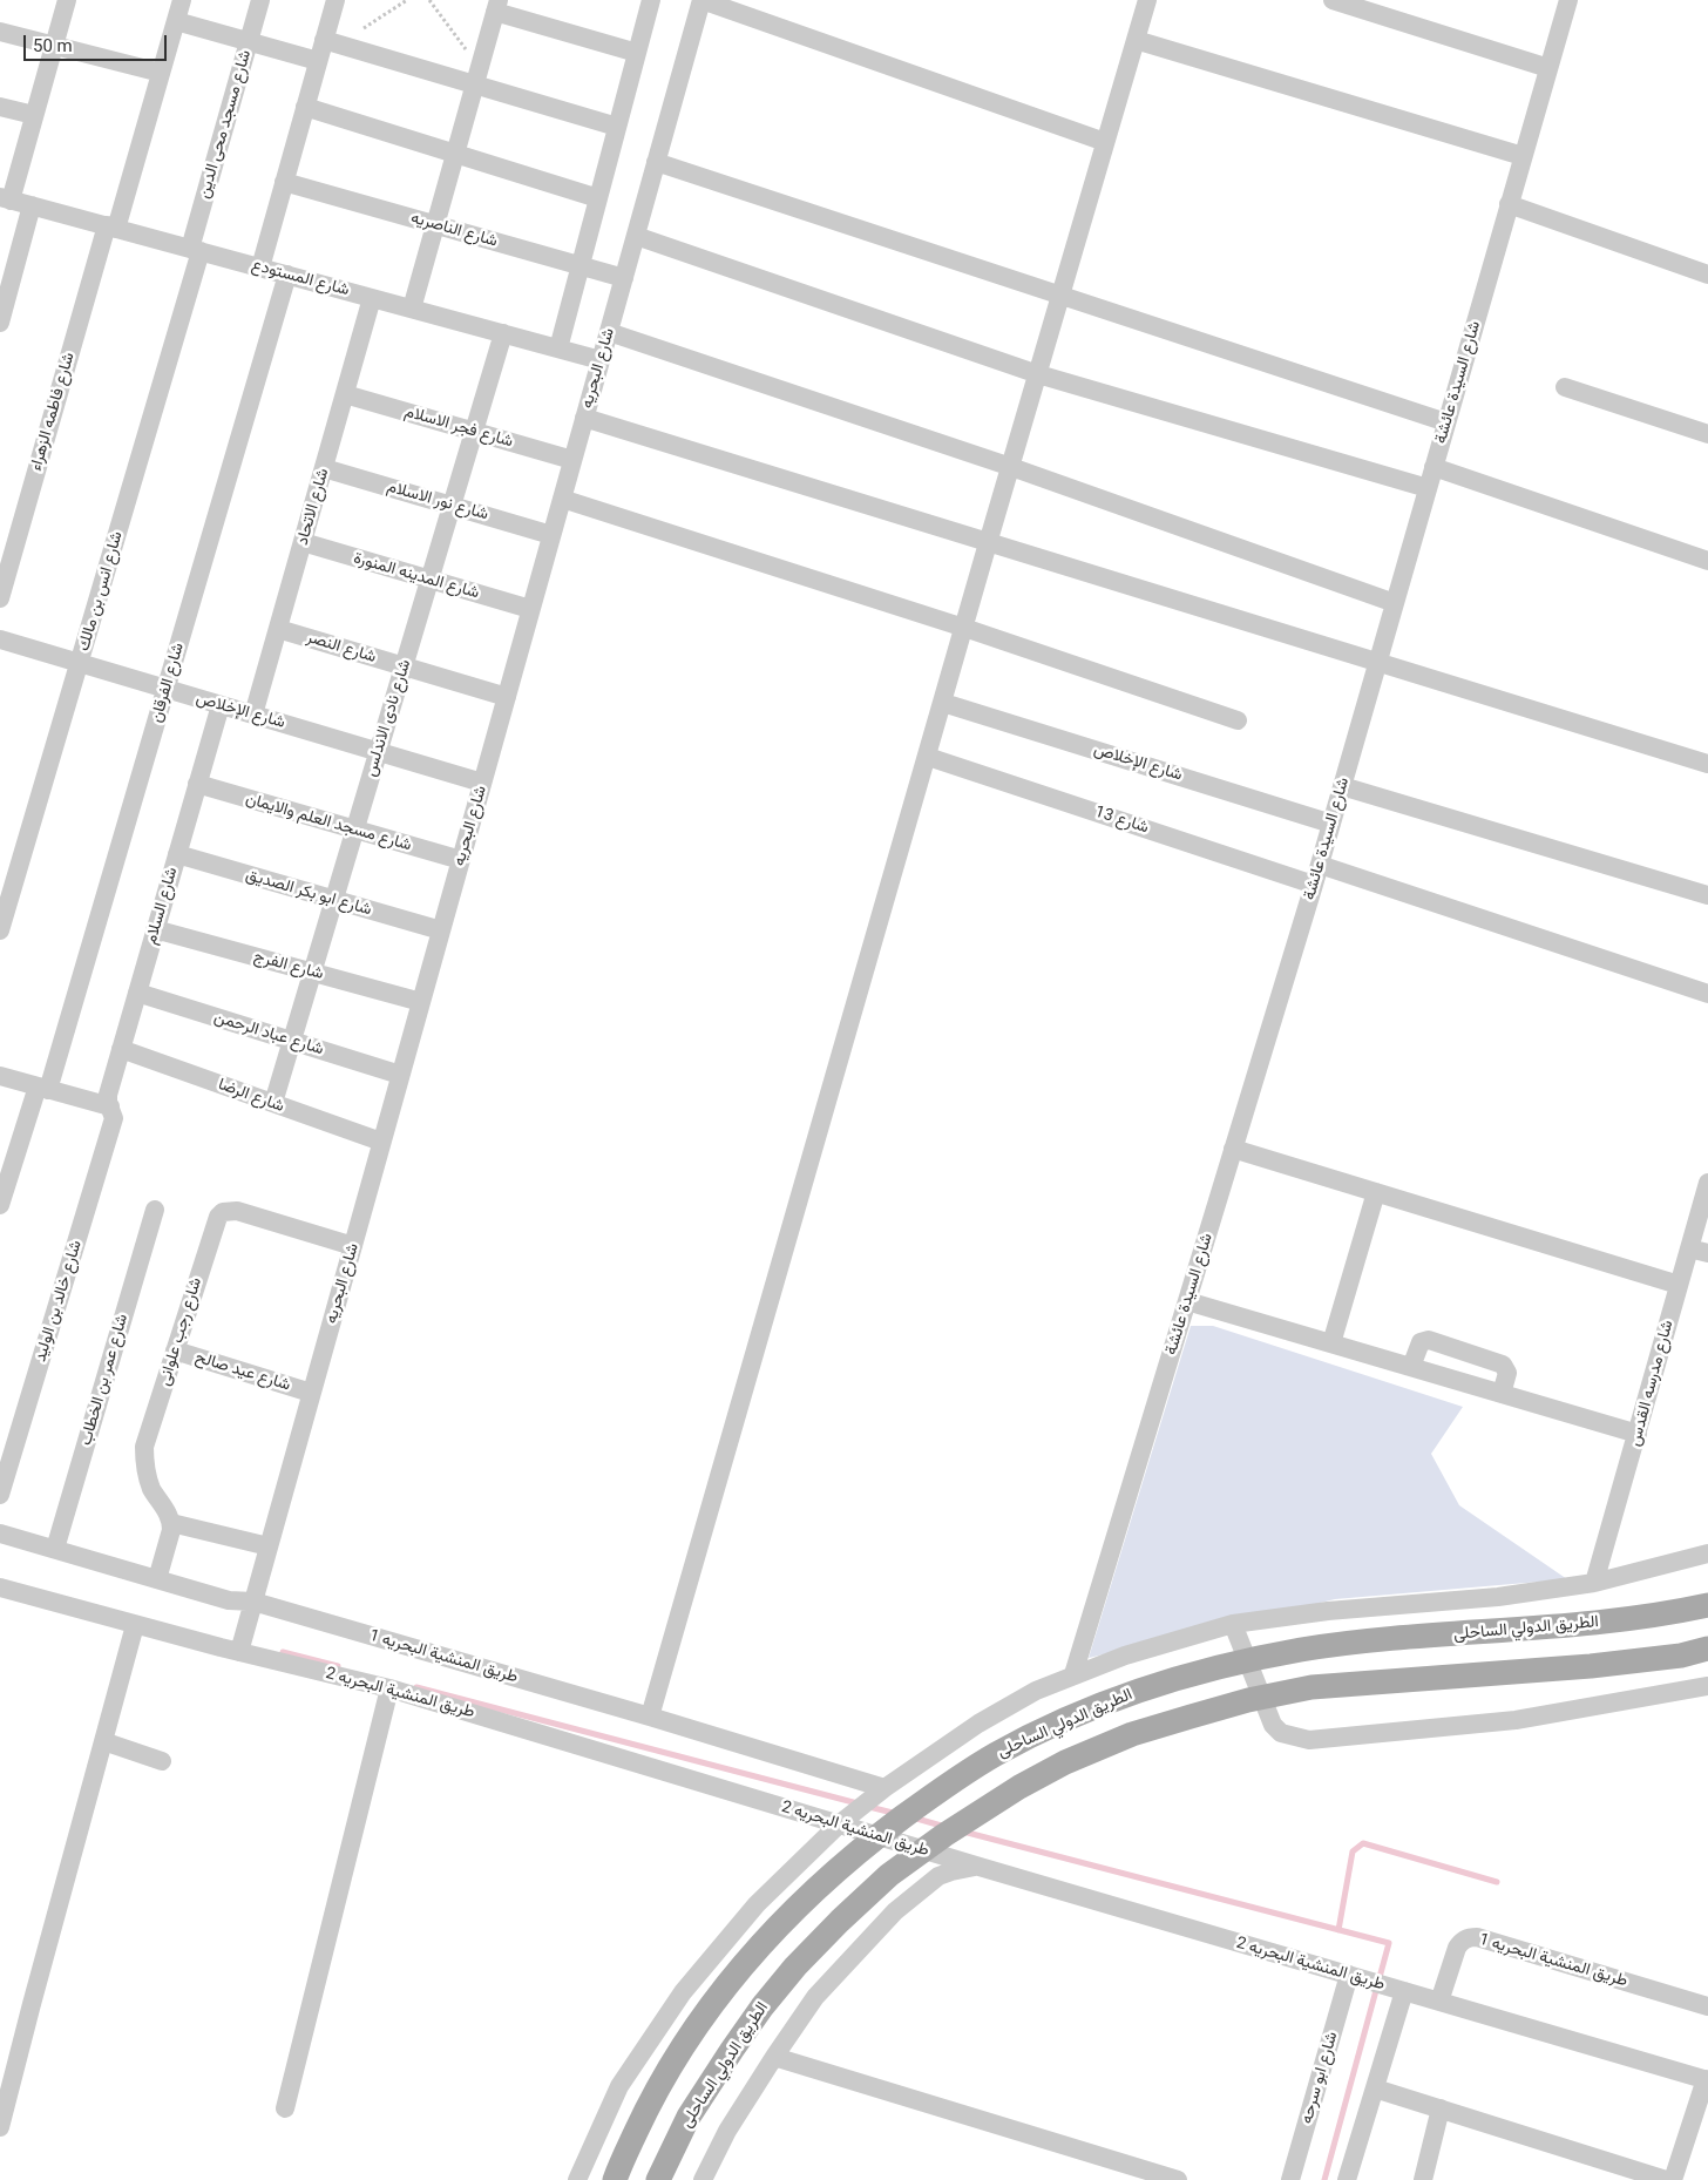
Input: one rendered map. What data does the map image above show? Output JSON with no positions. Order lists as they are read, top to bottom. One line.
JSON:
{"streets":{"main road":["الطريق الدولي الساحلى"],"street":["شارع مسجد محى الدين","شارع الناصريه","شارع المستودع","شارع البحريه","شارع السيدة عائشة","شارع فاطمه الزهراء","شارع فجر الاسلام","شارع نور الاسلام","شارع الاتحاد","شارع المدينه المنورة","شارع انس بن مالك","شارع النصر","شارع الفرقان","شارع الإخلاص","شارع نادى الاندلس","شارع 13","شارع مسجد العلم والايمان","شارع ابو بكر الصديق","شارع السلام","شارع الفرج","شارع عباد الرحمن","شارع الرضا","شارع خالد بن الوليد","شارع رجب علوانى","شارع عيد صالح","شارع عمر بن الخطاب","شارع مدرسه القدس","طريق المنشية البحريه 1","طريق المنشية البحريه 2","شارع ابو سرحه"]},"crossings":[["شارع مسجد محى الدين","شارع المستودع"],["شارع مسجد محى الدين","شارع انس بن مالك"],["شارع الناصريه","شارع البحريه"],["شارع المستودع","شارع البحريه"],["شارع المستودع","شارع فاطمه الزهراء"],["شارع المستودع","شارع الاتحاد"],["شارع المستودع","شارع انس بن مالك"],["شارع المستودع","شارع الفرقان"],["شارع المستودع","شارع نادى الاندلس"],["شارع البحريه","شارع فجر الاسلام"],["شارع البحريه","شارع نور الاسلام"],["شارع البحريه","شارع المدينه المنورة"],["شارع البحريه","شارع النصر"],["شارع البحريه","شارع الإخلاص"],["شارع البحريه","شارع مسجد العلم والايمان"],["شارع البحريه","شارع ابو بكر الصديق"],["شارع البحريه","شارع الفرج"],["شارع البحريه","شارع عباد الرحمن"],["شارع البحريه","شارع الرضا"],["شارع البحريه","شارع رجب علوانى"],["شارع البحريه","شارع عيد صالح"],["شارع البحريه","طريق المنشية البحريه 1"],["شارع البحريه","طريق المنشية البحريه 2"],["شارع السيدة عائشة","شارع الإخلاص"],["شارع السيدة عائشة","شارع 13"],["شارع فجر الاسلام","شارع الاتحاد"],["شارع فجر الاسلام","شارع نادى الاندلس"],["شارع نور الاسلام","شارع الاتحاد"],["شارع نور الاسلام","شارع نادى الاندلس"],["شارع الاتحاد","شارع المدينه المنورة"],["شارع الاتحاد","شارع النصر"],["شارع الاتحاد","شارع الإخلاص"],["شارع المدينه المنورة","شارع نادى الاندلس"],["شارع انس بن مالك","شارع الإخلاص"],["شارع النصر","شارع نادى الاندلس"],["شارع الفرقان","شارع الإخلاص"],["شارع الإخلاص","شارع نادى الاندلس"],["شارع الإخلاص","شارع السلام"],["شارع نادى الاندلس","شارع مسجد العلم والايمان"],["شارع نادى الاندلس","شارع ابو بكر الصديق"],["شارع نادى الاندلس","شارع الفرج"],["شارع نادى الاندلس","شارع عباد الرحمن"],["شارع نادى الاندلس","شارع الرضا"],["شارع مسجد العلم والايمان","شارع السلام"],["شارع ابو بكر الصديق","شارع السلام"],["شارع السلام","شارع الفرج"],["شارع السلام","شارع عباد الرحمن"],["شارع السلام","شارع الرضا"],["شارع السلام","شارع خالد بن الوليد"],["شارع رجب علوانى","شارع عيد صالح"],["شارع عمر بن الخطاب","طريق المنشية البحريه 1"],["طريق المنشية البحريه 1","طريق المنشية البحريه 2"],["طريق المنشية البحريه 2","شارع ابو سرحه"]],"scale_bar":"50 m"}
